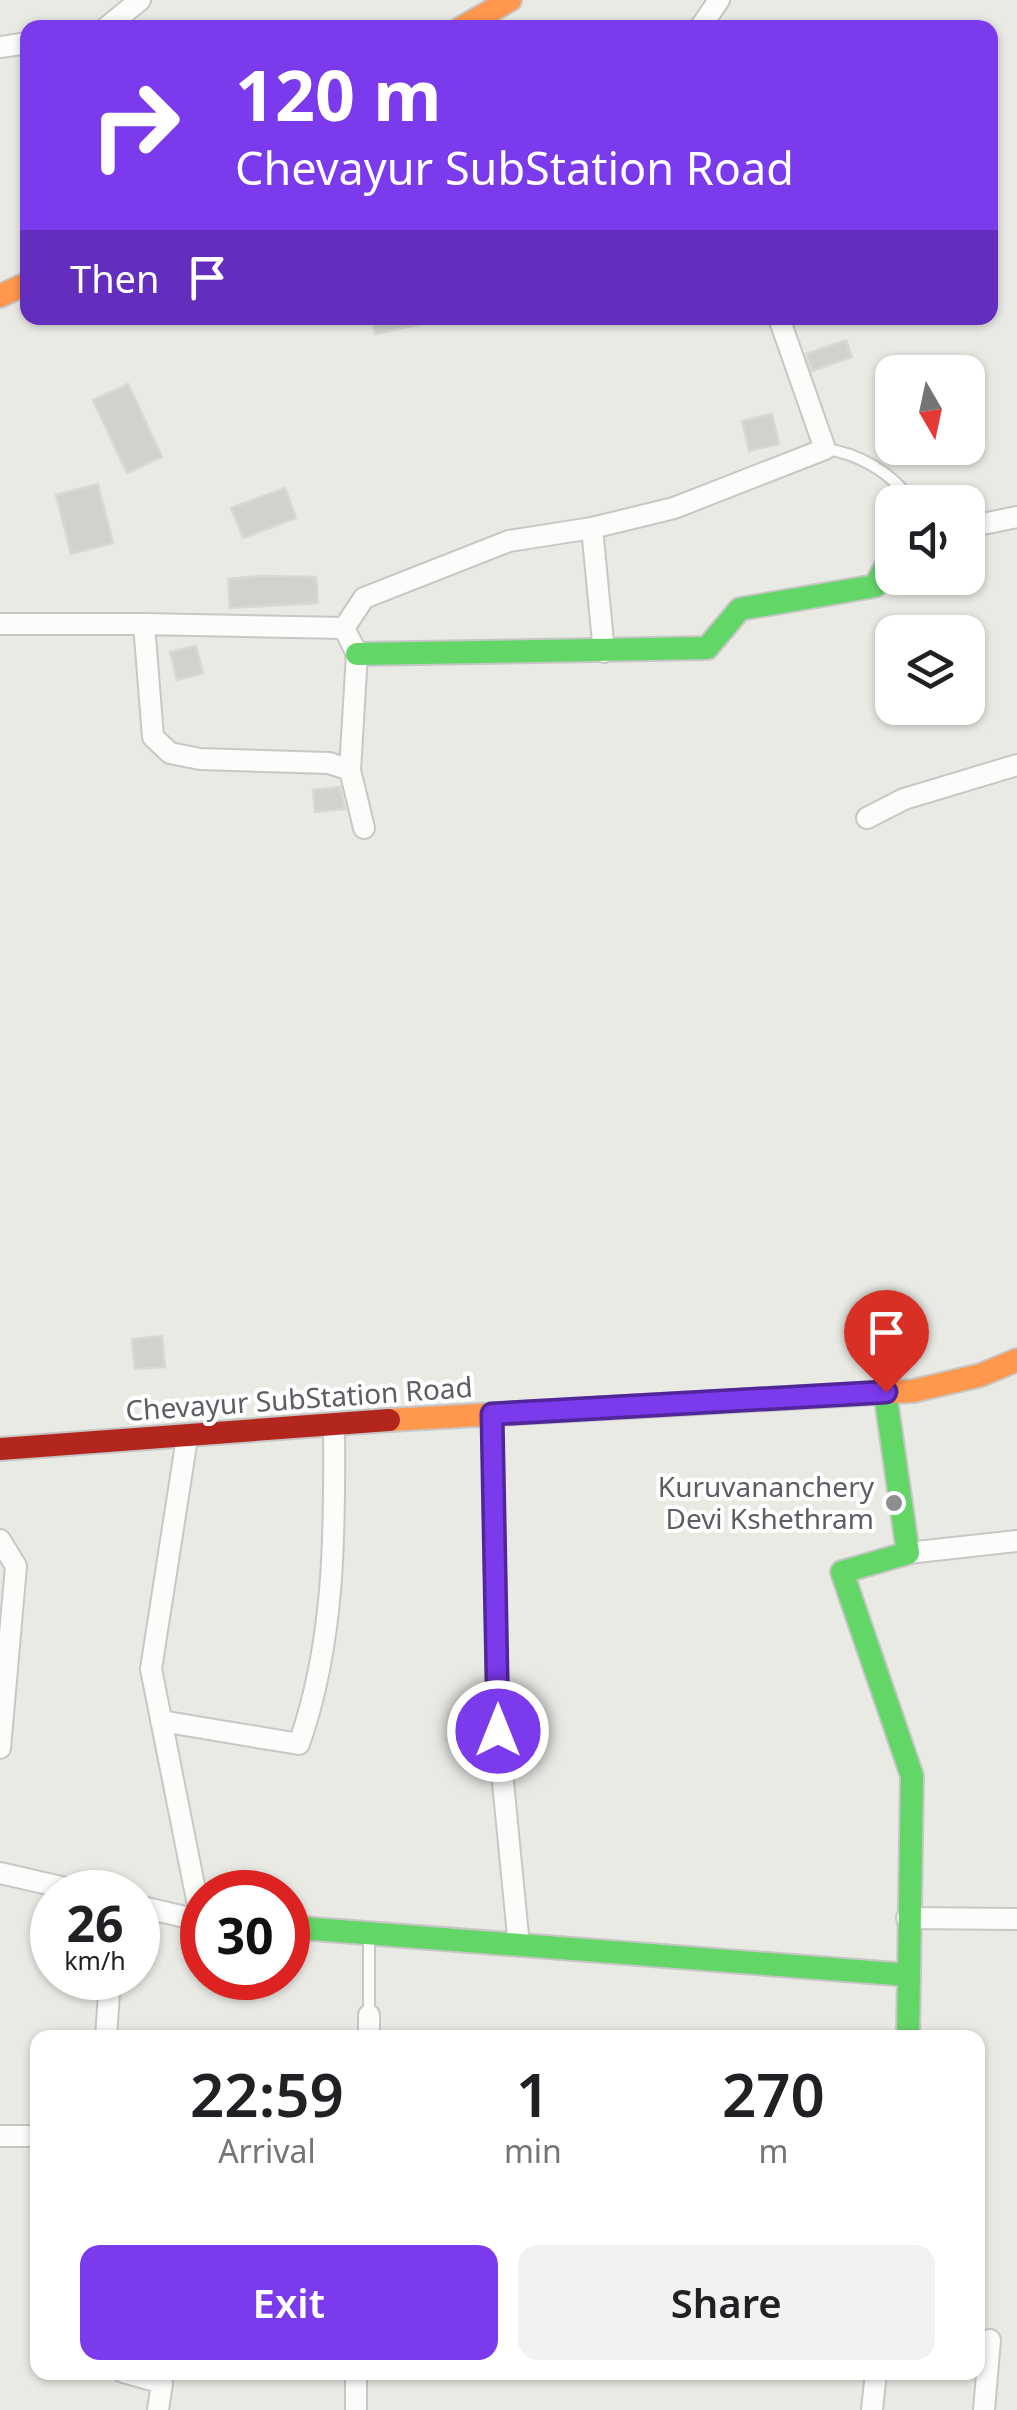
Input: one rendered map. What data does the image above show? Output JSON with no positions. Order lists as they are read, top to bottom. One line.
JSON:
{"streets":{"street":["Chevayur SubStation Road"]},"places":["Kuruvananchery Devi Kshethram"],"north":"bottom","page":{"turn":["120 m","Chevayur SubStation Road"],"then":"Then","speed":"26 km/h","limit":"30","eta":["22:59","Arrival","1","min","270","m"],"buttons":["Exit","Share"]}}
